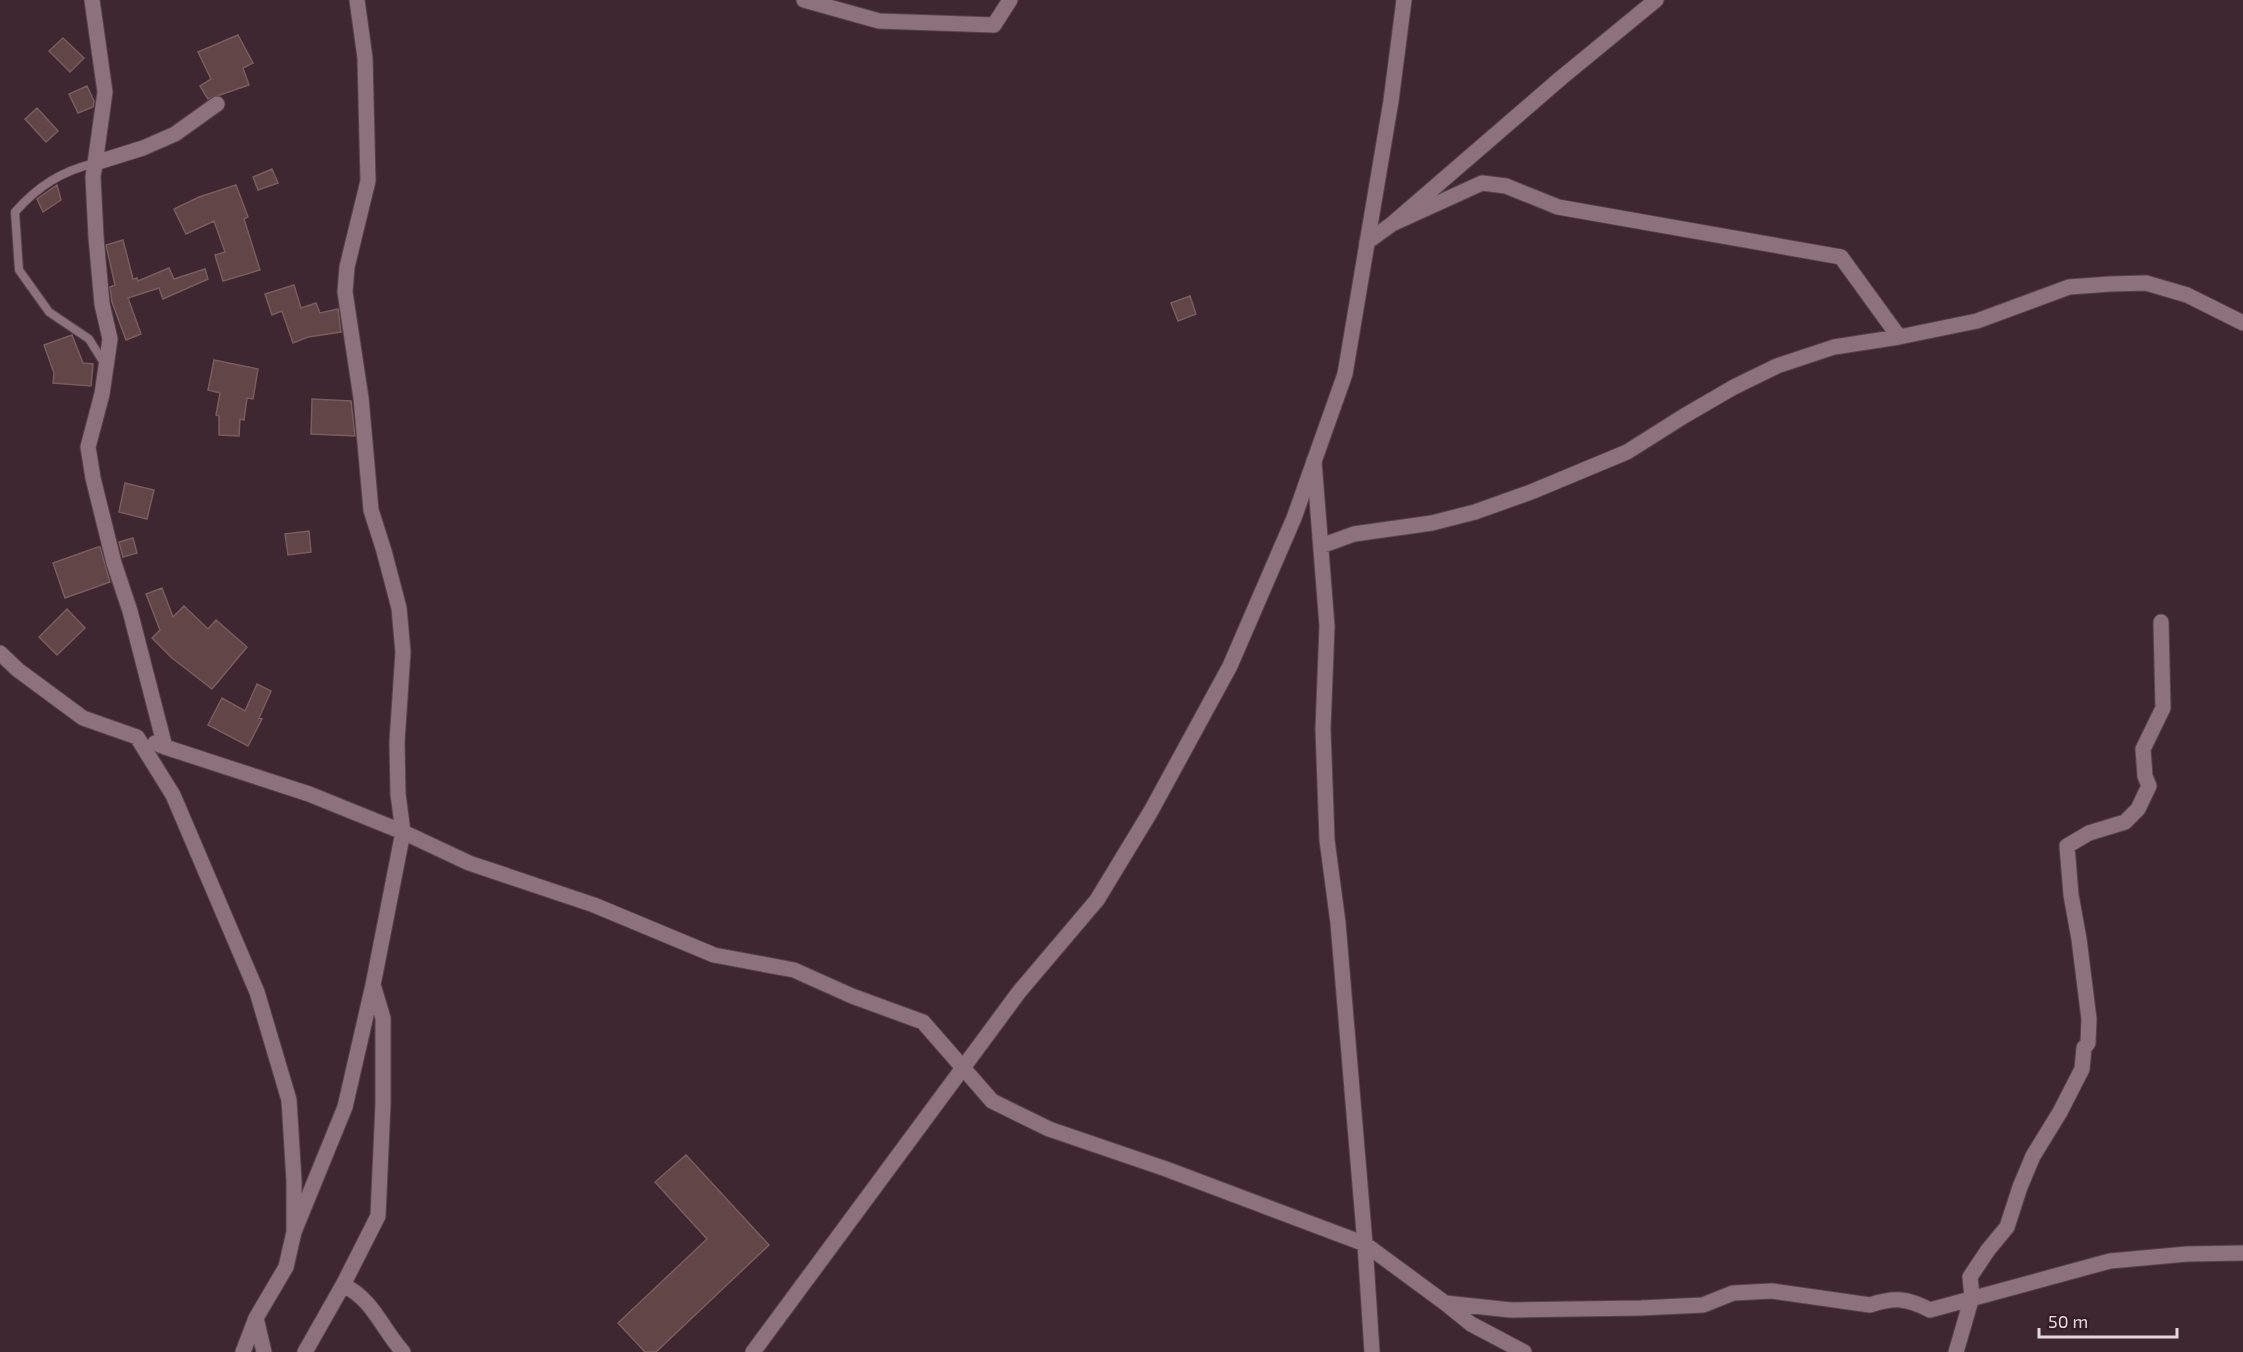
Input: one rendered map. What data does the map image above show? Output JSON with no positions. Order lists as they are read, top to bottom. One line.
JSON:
{"scale_bar":"50 m"}
